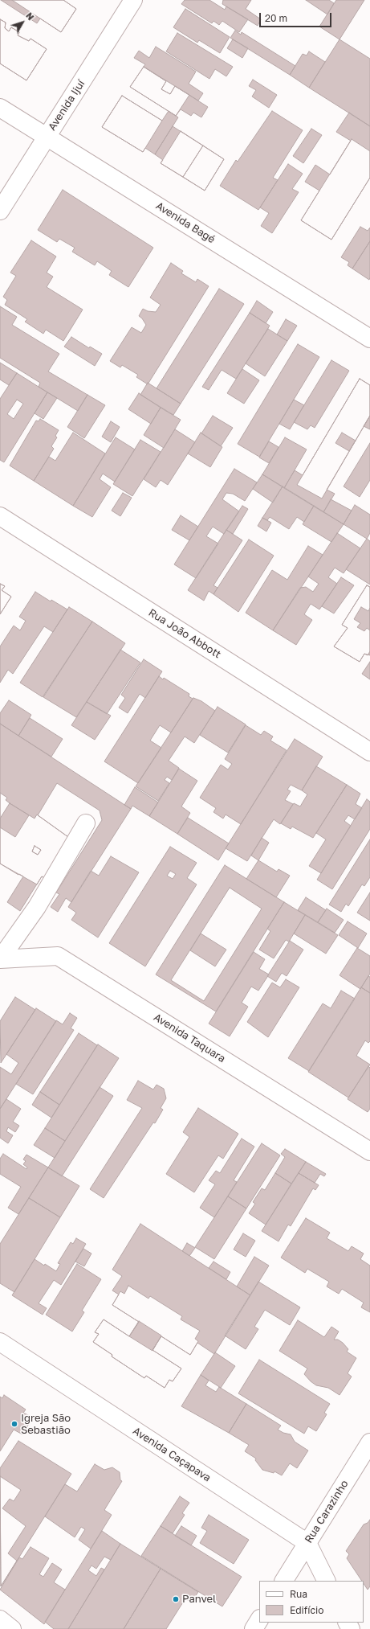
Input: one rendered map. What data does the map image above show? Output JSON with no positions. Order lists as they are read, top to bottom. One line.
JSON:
{"streets":{"street":["Avenida Ijuí","Avenida Bagé","Rua João Abbott","Avenida Taquara","Avenida Caçapava","Rua Carazinho"]},"crossings":[["Avenida Ijuí","Avenida Bagé"],["Avenida Caçapava","Rua Carazinho"]],"places":["Igreja São Sebastião","Panvel"],"legend":["Rua","Edifício"],"scale_bar":"20 m","north":"top right"}
